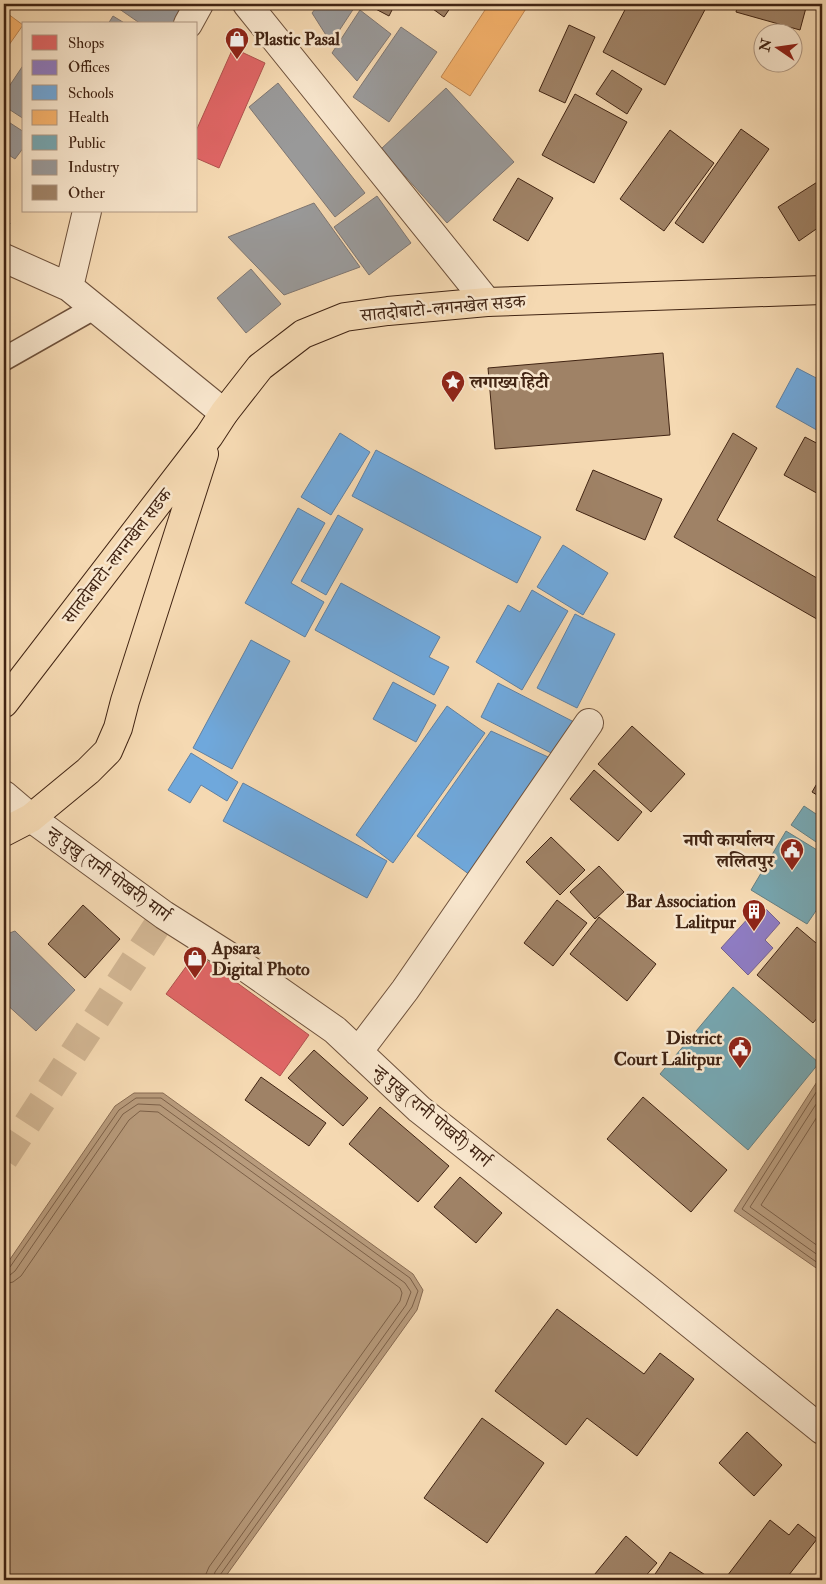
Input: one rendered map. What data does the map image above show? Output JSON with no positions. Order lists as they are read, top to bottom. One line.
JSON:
{"streets":{"main road":["सातदोबाटो-लगनखेल सडक"],"street":["न्हु पुखु (रानी पोखरी) मार्ग"]},"places":{"shop":["Plastic Pasal","Apsara Digital Photo"],"place":["लगाख्य हिटी"],"public building":["नापी कार्यालय ललितपुर","District Court Lalitpur"],"building":["Bar Association Lalitpur"]},"legend":["Shops","Offices","Schools","Health","Public","Industry","Other"],"north":"left"}
